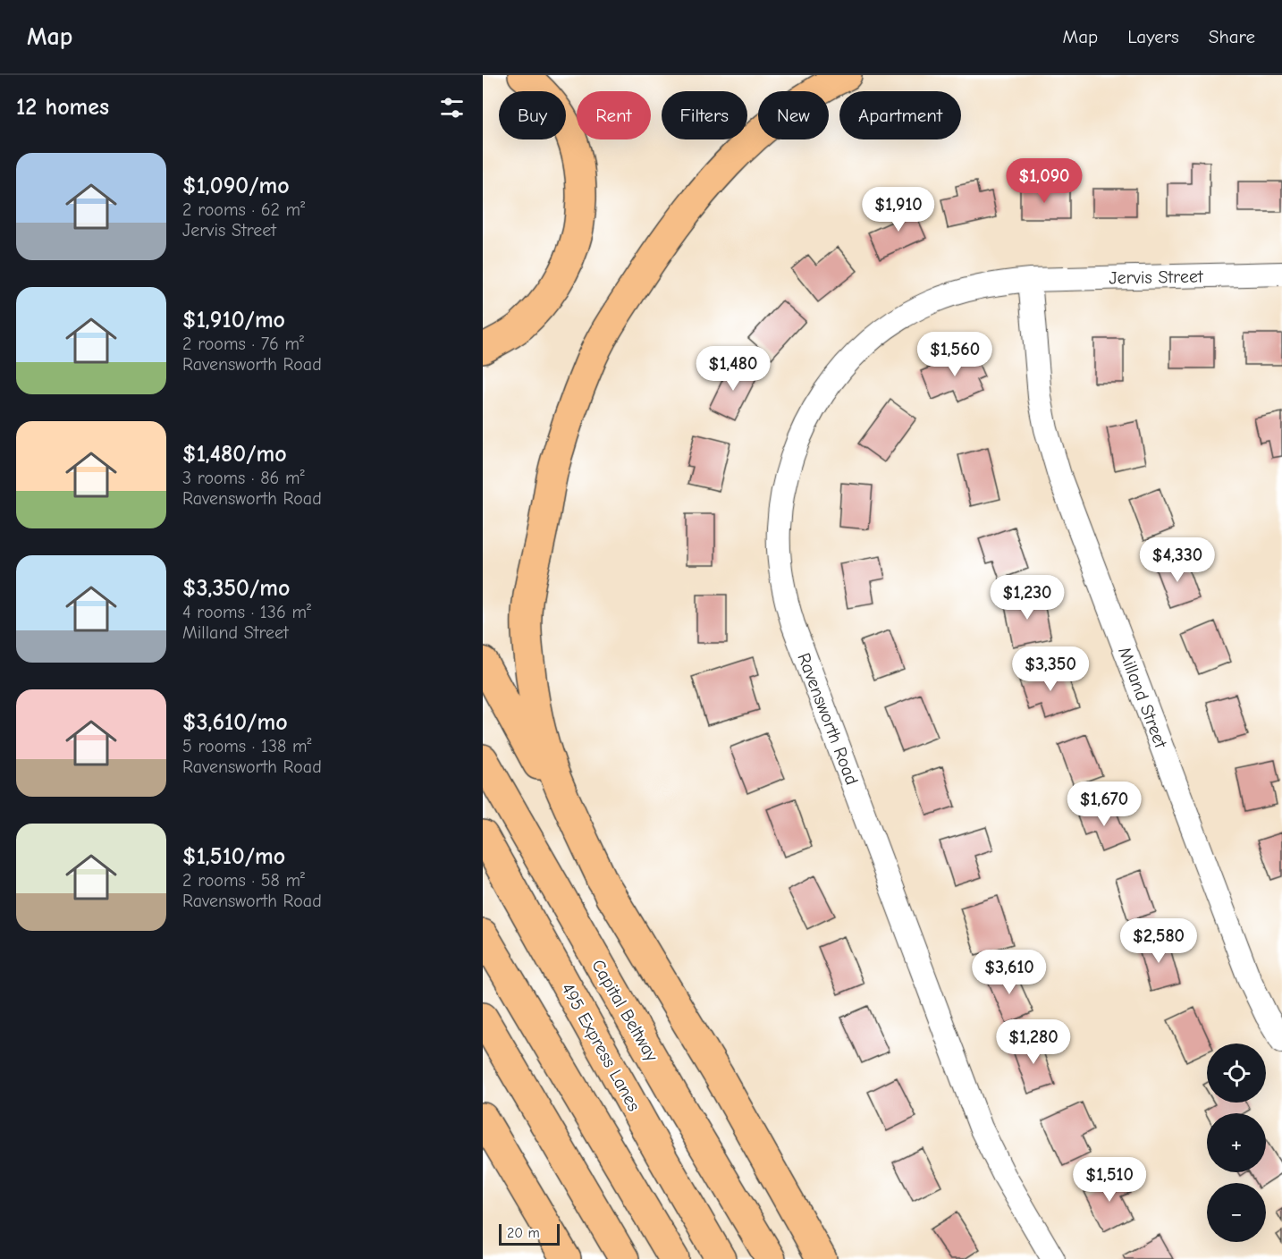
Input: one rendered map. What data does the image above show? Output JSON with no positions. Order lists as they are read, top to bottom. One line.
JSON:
{"streets":{"highway":["Capital Beltway","495 Express Lanes"],"street":["Jervis Street","Milland Street","Ravensworth Road"]},"crossings":[["Jervis Street","Milland Street"],["Jervis Street","Ravensworth Road"],["Milland Street","Ravensworth Road"]],"scale_bar":"20 m","page":{"header":"Map","nav":["Map","Layers","Share"],"heading":"12 homes","chip":["Buy","Rent","Filters","New","Apartment"],"list":[{"name":"$1,090/mo","note":"2 rooms · 62 m² · Jervis Street"},{"name":"$1,910/mo","note":"2 rooms · 76 m² · Ravensworth Road"},{"name":"$1,480/mo","note":"3 rooms · 86 m² · Ravensworth Road"},{"name":"$3,350/mo","note":"4 rooms · 136 m² · Milland Street"},{"name":"$3,610/mo","note":"5 rooms · 138 m² · Ravensworth Road"},{"name":"$1,510/mo","note":"2 rooms · 58 m² · Ravensworth Road"}],"price":["$1,090","$1,910","$1,560","$1,480","$4,330","$1,230","$3,350","$1,670","$2,580","$3,610","$1,280","$1,510"],"map_buttons":["+","−"],"scale":"20 m"}}
